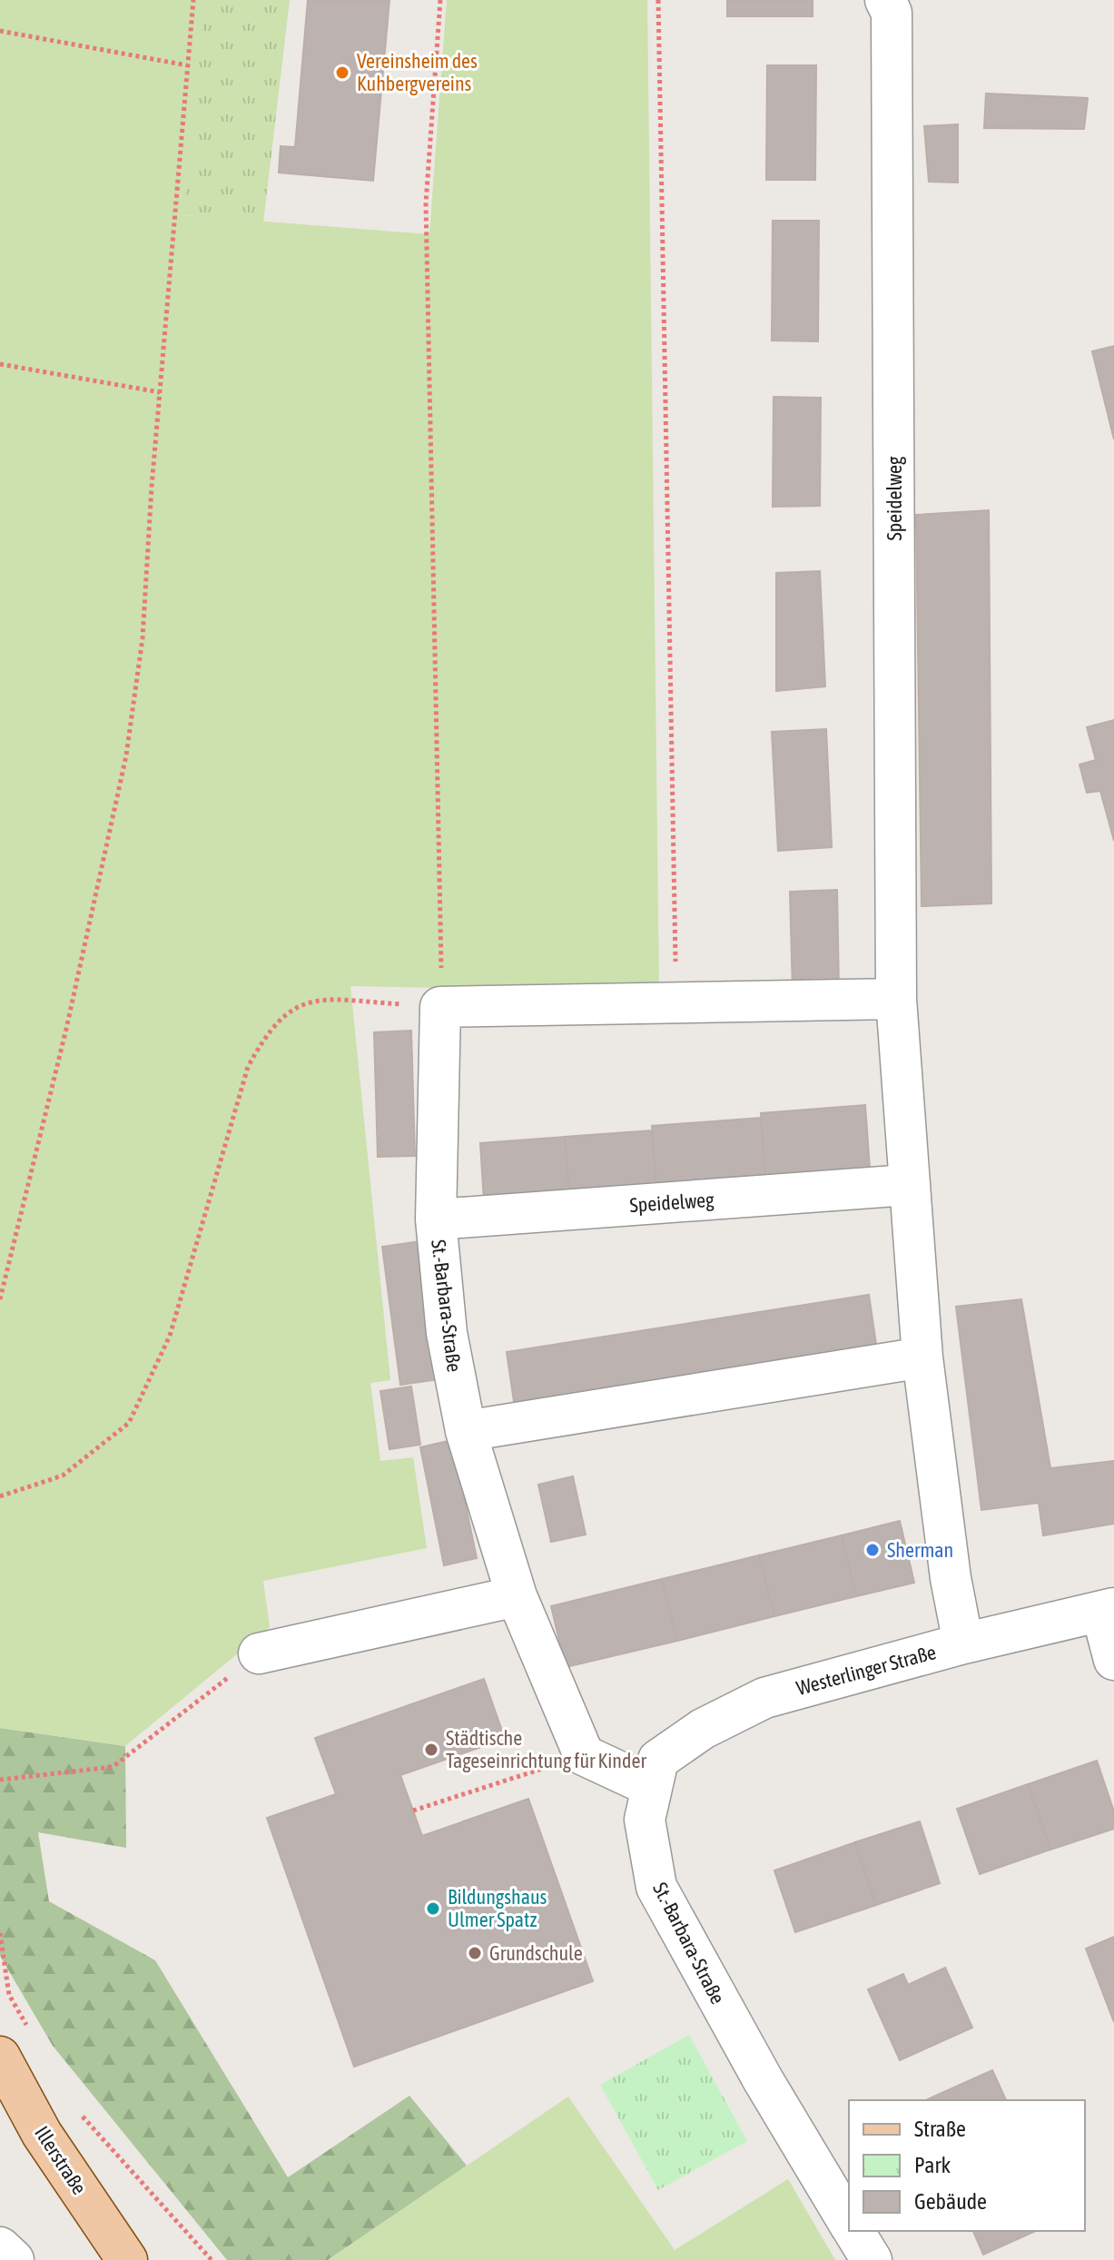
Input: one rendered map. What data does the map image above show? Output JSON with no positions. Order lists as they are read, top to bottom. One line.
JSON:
{"streets":{"main road":["Illerstraße"],"street":["Speidelweg","St.-Barbara-Straße","Westerlinger Straße"]},"crossings":[["Speidelweg","St.-Barbara-Straße"],["Speidelweg","Westerlinger Straße"],["St.-Barbara-Straße","Westerlinger Straße"]],"places":["Vereinsheim des Kuhbergvereins","Sherman","Städtische Tageseinrichtung für Kinder","Bildungshaus Ulmer Spatz","Grundschule"],"legend":["Straße","Park","Gebäude"]}
